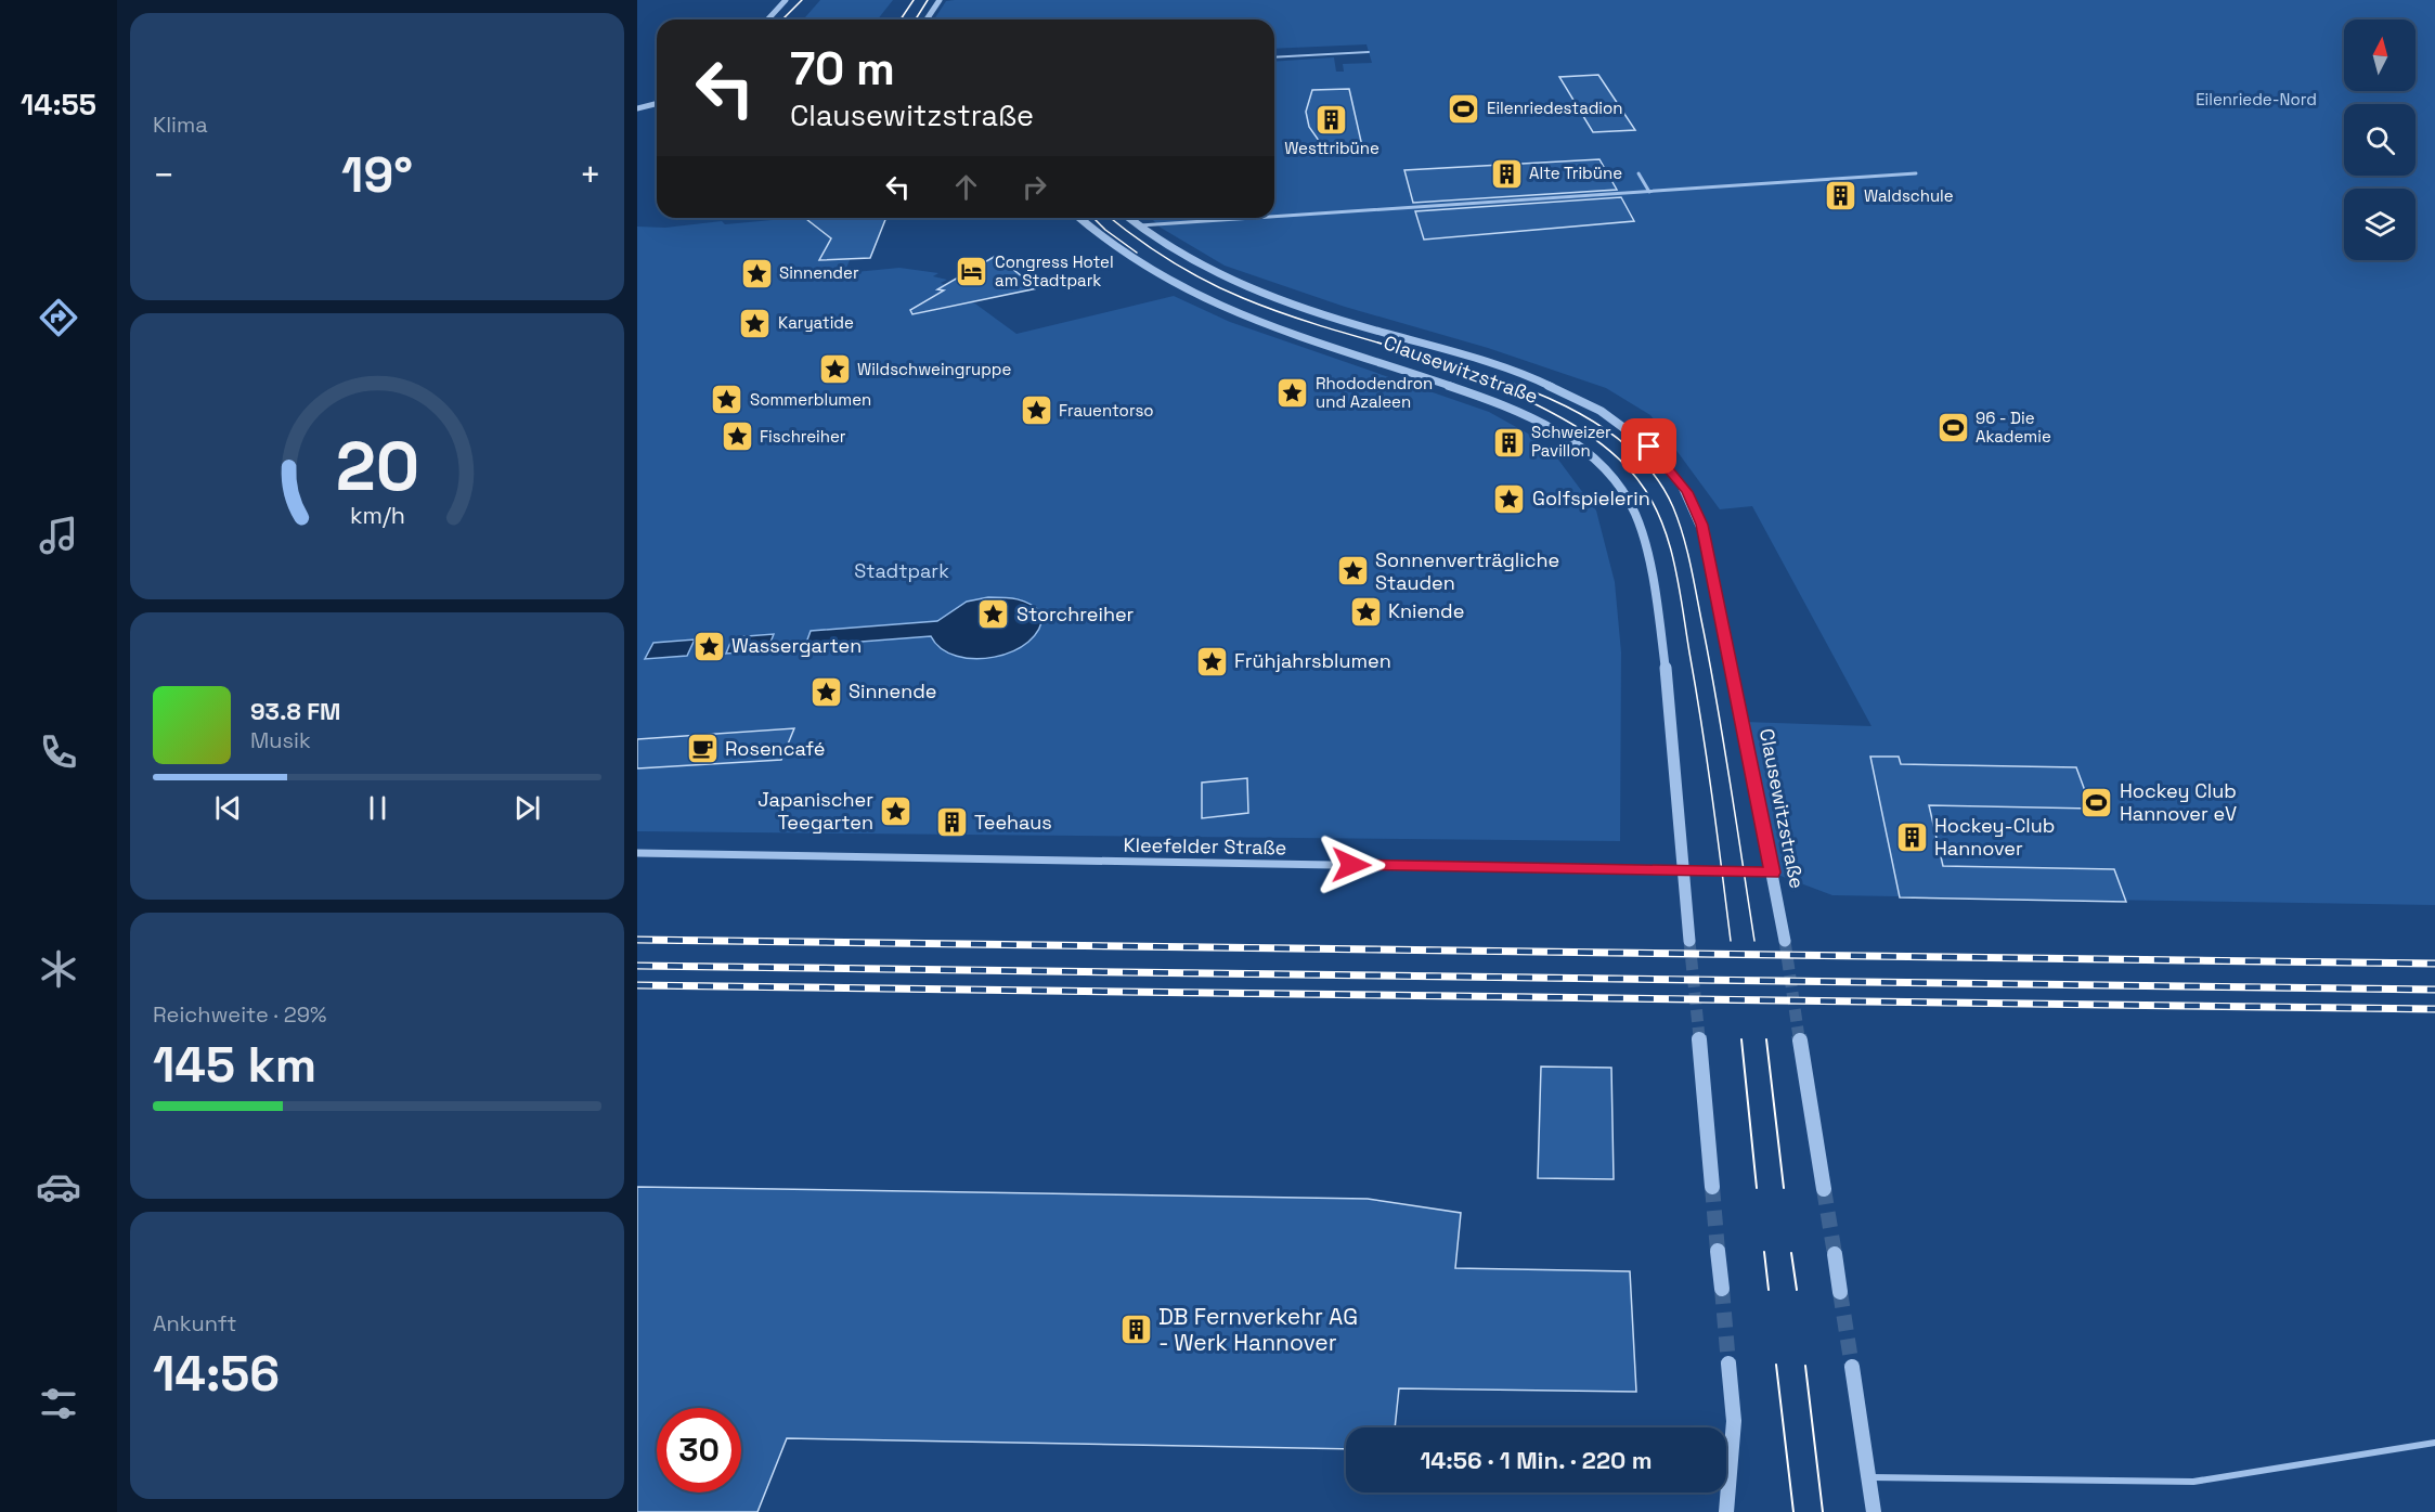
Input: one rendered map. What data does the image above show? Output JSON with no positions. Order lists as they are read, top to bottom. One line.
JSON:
{"streets":{"street":["Clausewitzstraße","Kleefelder Straße"]},"crossings":[["Clausewitzstraße","Kleefelder Straße"]],"parks":["Eilenriede-Nord","Stadtpark"],"places":{"sports":["Eilenriedestadion","96 - Die Akademie","Hockey Club Hannover eV"],"building":["Westtribüne","Alte Tribüne","Waldschule","Schweizer Pavillon","Teehaus","Hockey-Club Hannover","DB Fernverkehr AG - Werk Hannover"],"hotel":["Congress Hotel am Stadtpark"],"place":["Sinnender","Karyatide","Wildschweingruppe","Rhododendron und Azaleen","Sommerblumen","Frauentorso","Fischreiher","Golfspielerin","Sonnenverträgliche Stauden","Kniende","Storchreiher","Wassergarten","Frühjahrsblumen","Sinnende","Japanischer Teegarten"],"cafe":["Rosencafé"]},"north":"top","page":{"tabs":"14:55","tile":["Klima",["Reichweite · 29%","145 km"],["Ankunft","14:56"]],"turn":["70 m","Clausewitzstraße"],"heat":["−","19°","+"],"song":["93.8 FM","Musik"],"limit":"30","trip":"14:56 · 1 Min. · 220 m","gauge":["20","km/h"]}}
